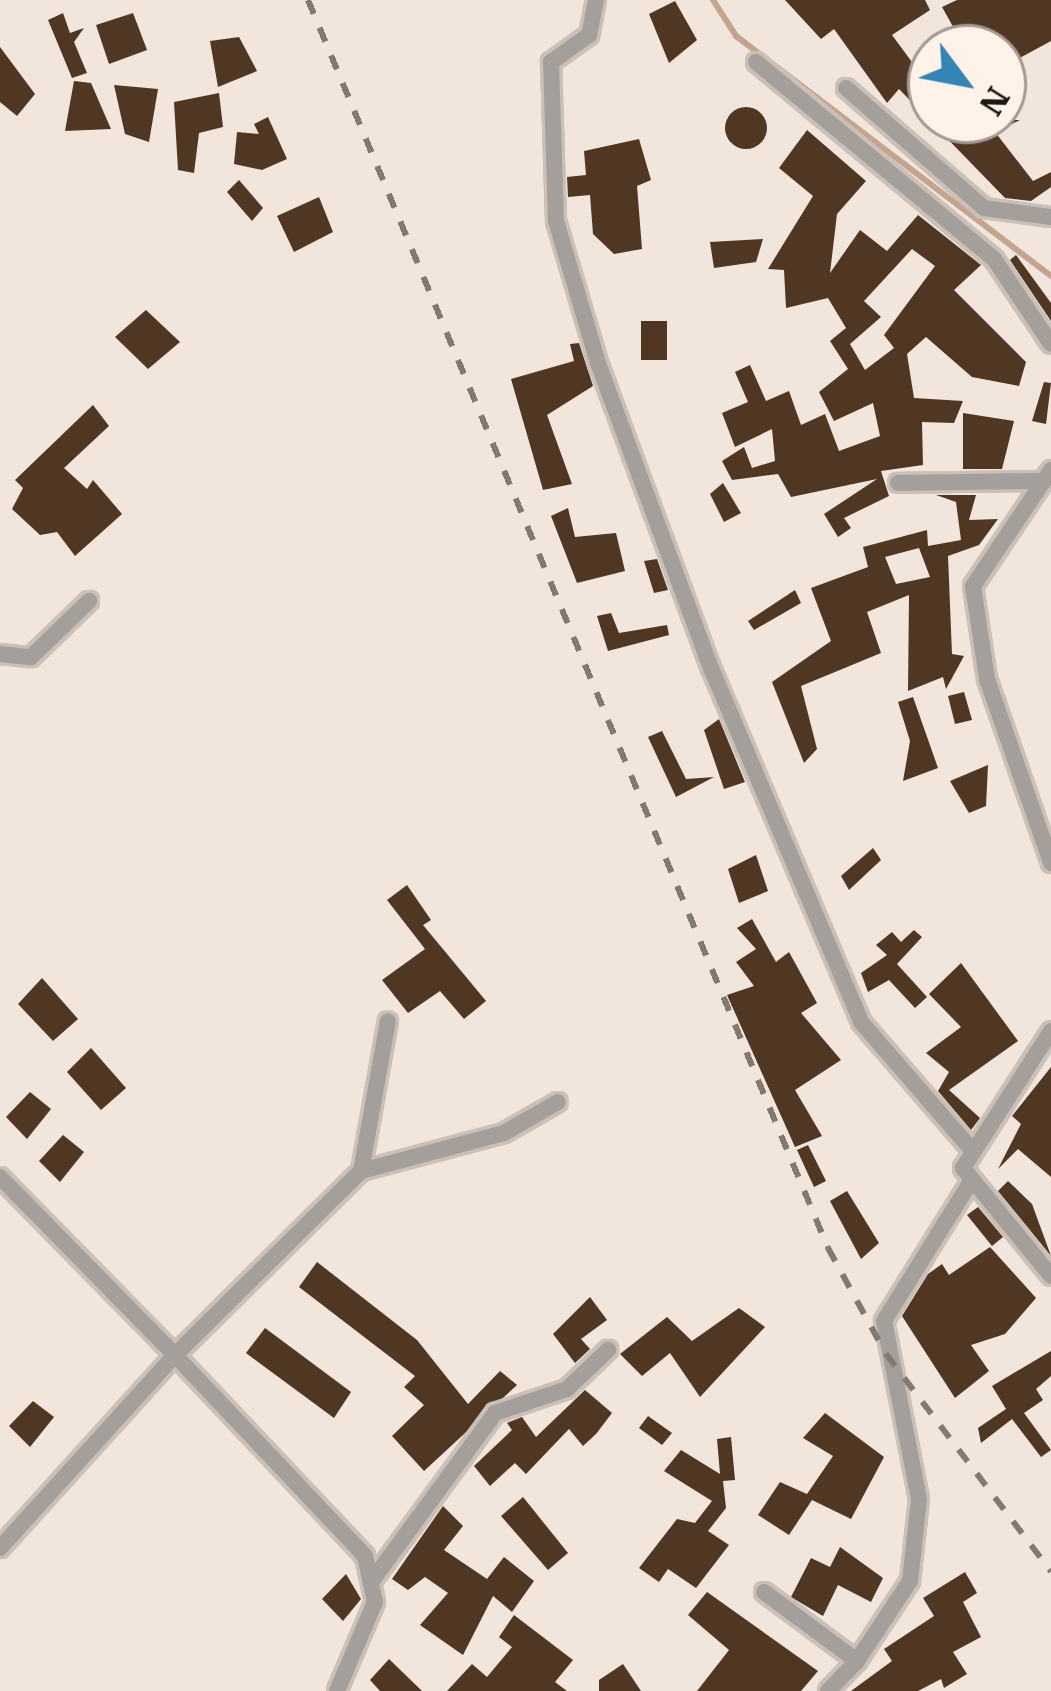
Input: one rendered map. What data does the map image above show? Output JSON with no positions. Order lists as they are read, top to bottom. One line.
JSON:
{"north":"bottom right"}
